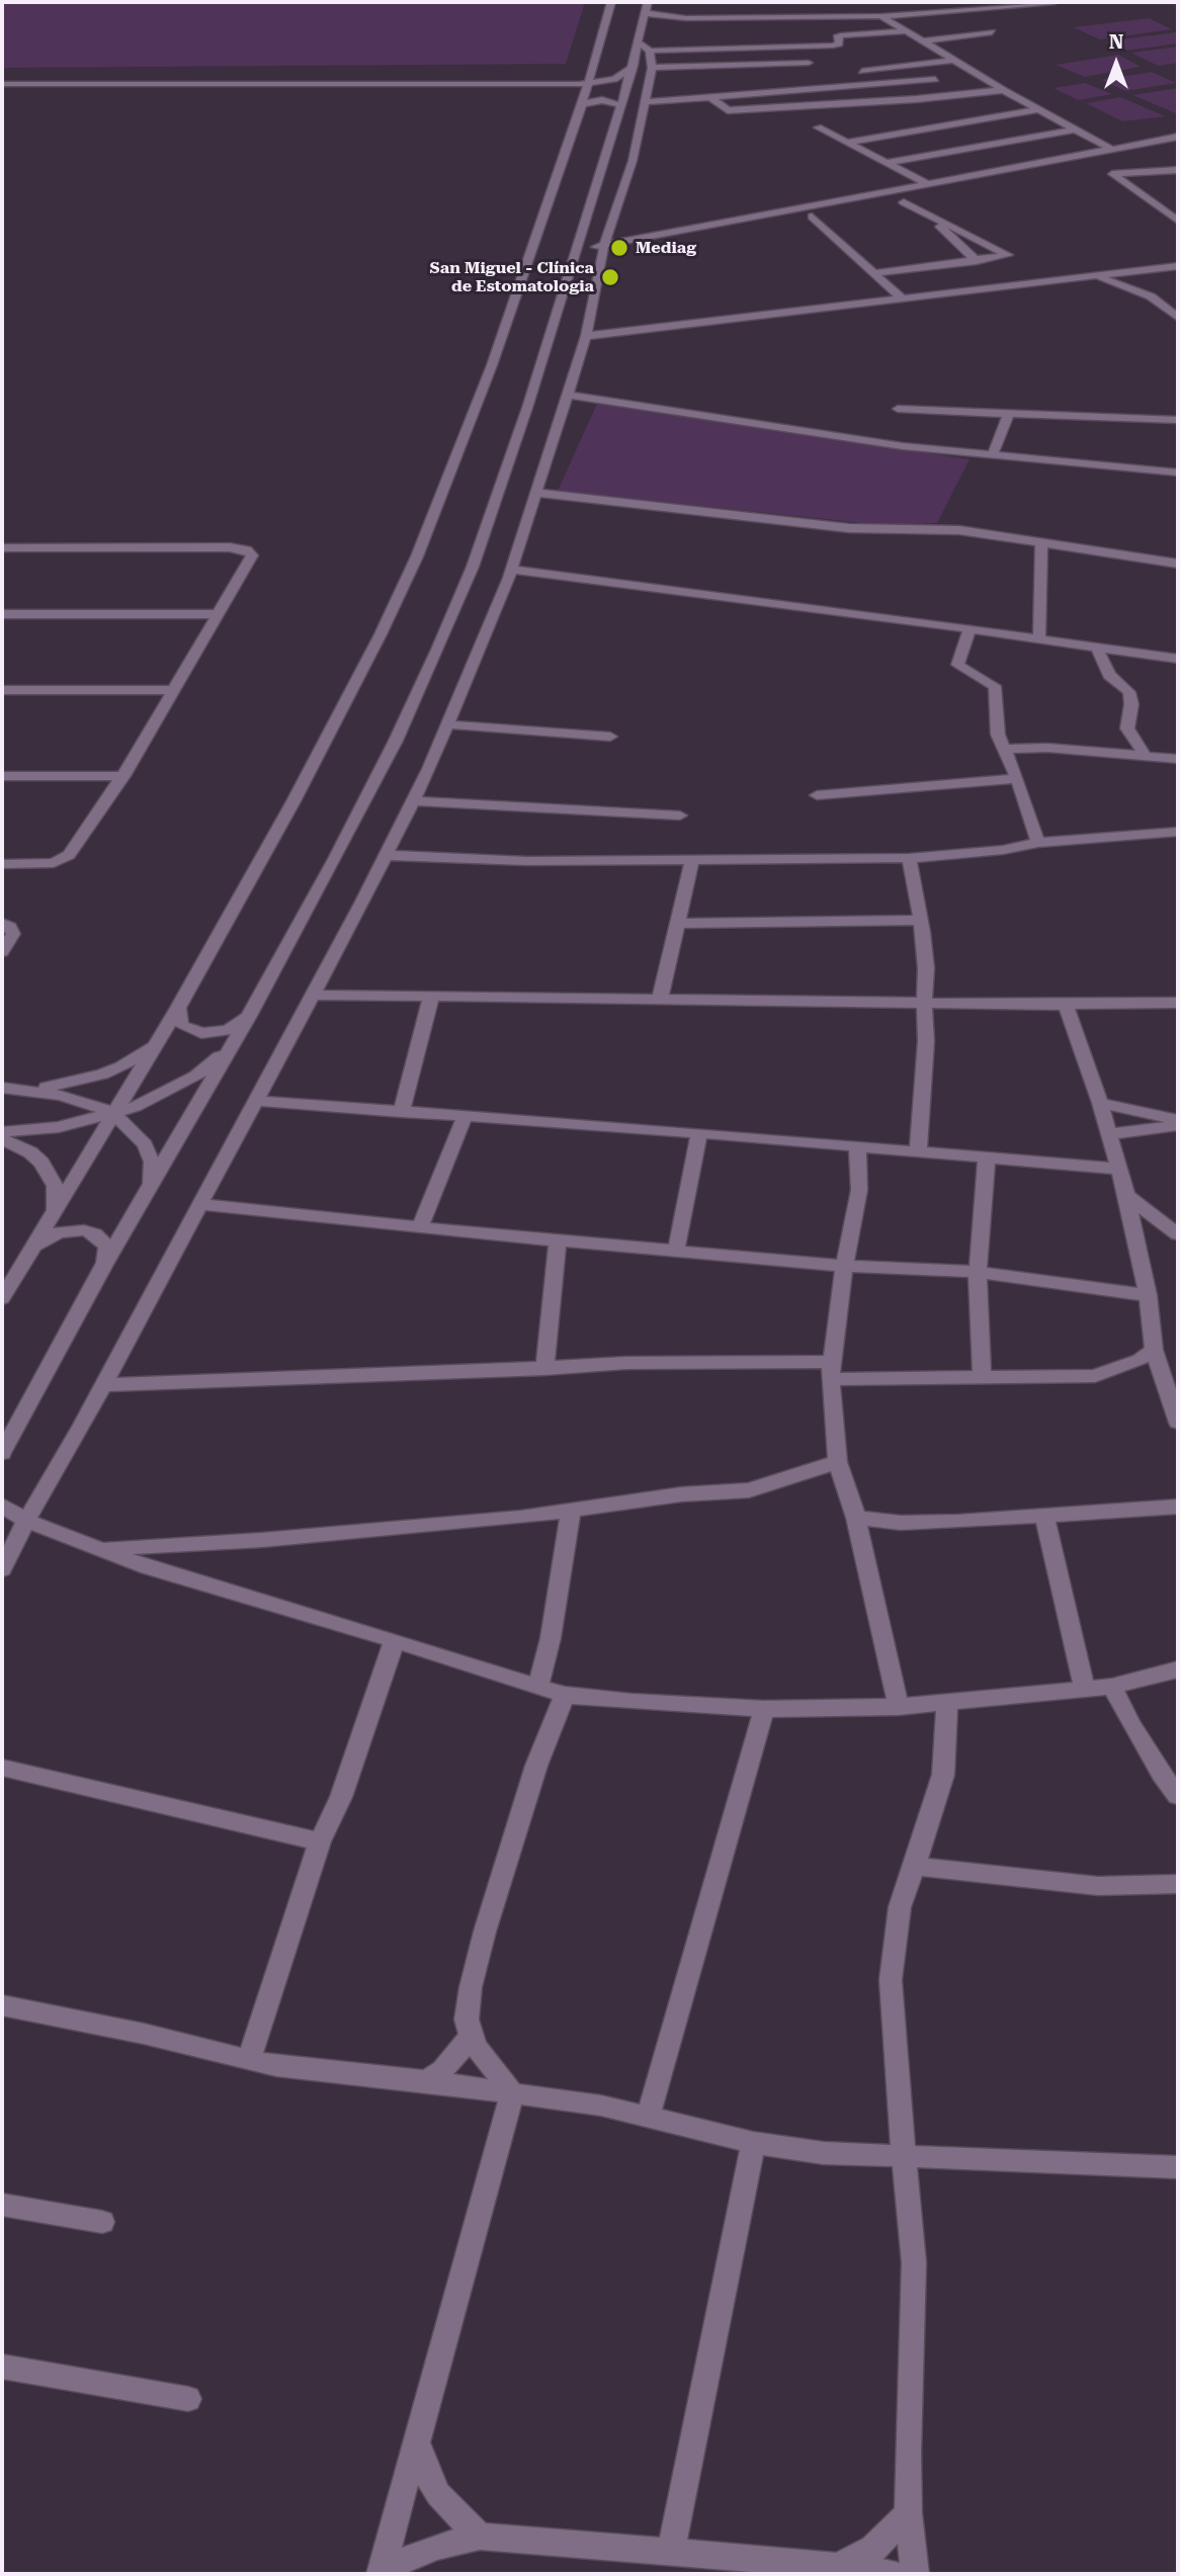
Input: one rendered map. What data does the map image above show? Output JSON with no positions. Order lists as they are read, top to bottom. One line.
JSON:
{"places":["Mediag","San Miguel - Clínica de Estomatologia"],"north":"top"}
